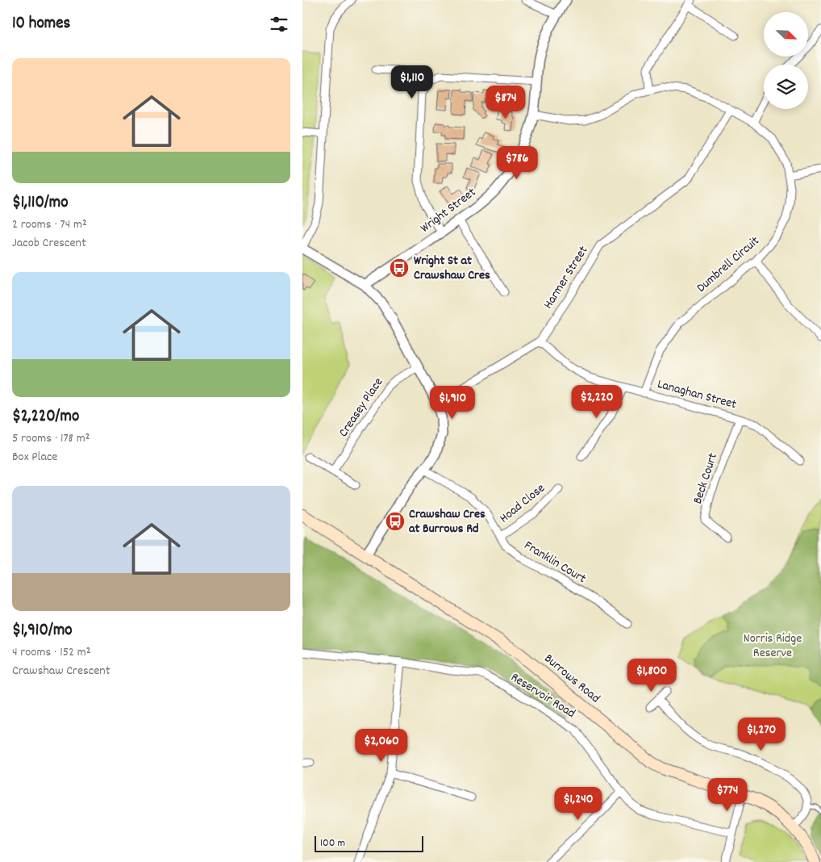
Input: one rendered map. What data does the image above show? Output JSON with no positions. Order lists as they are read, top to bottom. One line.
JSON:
{"streets":{"main road":["Burrows Road"],"street":["Wright Street","Dumbrell Circuit","Harmer Street","Lanaghan Street","Creasey Place","Beck Court","Hoad Close","Franklin Court","Reservoir Road"]},"crossings":[["Wright Street","Dumbrell Circuit"],["Dumbrell Circuit","Harmer Street"],["Dumbrell Circuit","Lanaghan Street"],["Harmer Street","Lanaghan Street"],["Lanaghan Street","Beck Court"],["Hoad Close","Franklin Court"]],"parks":["Norris Ridge Reserve"],"places":{"bus stop":["Wright St at Crawshaw Cres","Crawshaw Cres at Burrows Rd"]},"scale_bar":"100 m","north":"bottom right","page":{"heading":"10 homes","list":[{"name":"$1,110/mo","note":"2 rooms · 74 m² · Jacob Crescent"},{"name":"$2,220/mo","note":"5 rooms · 178 m² · Box Place"},{"name":"$1,910/mo","note":"4 rooms · 152 m² · Crawshaw Crescent"}],"price":["$1,110","$874","$786","$2,220","$1,910","$1,800","$1,270","$2,060","$774","$1,240"],"scale":"100 m"}}
